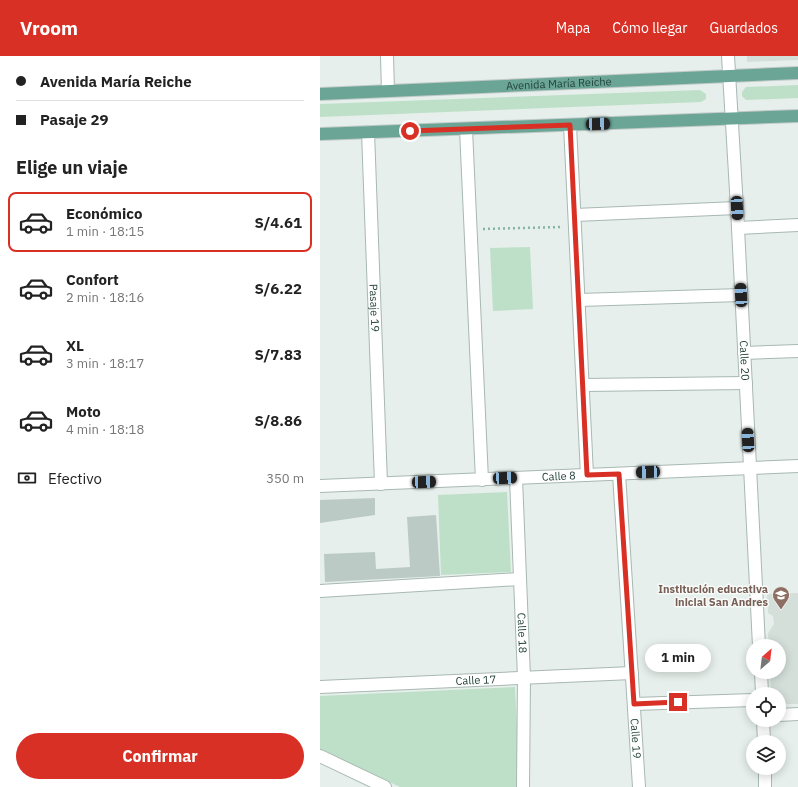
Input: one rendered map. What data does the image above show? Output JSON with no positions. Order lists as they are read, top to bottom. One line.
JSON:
{"streets":{"main road":["Avenida María Reiche"],"street":["Pasaje 19","Calle 20","Calle 8","Calle 18","Calle 17","Calle 19"]},"crossings":[["Avenida María Reiche","Calle 20"],["Pasaje 19","Calle 8"],["Calle 20","Calle 8"],["Calle 8","Calle 18"],["Calle 8","Calle 19"],["Calle 18","Calle 17"],["Calle 17","Calle 19"]],"places":{"school or university":["Institución educativa inicial San Andres"]},"north":"top right","page":{"header":"Vroom","nav":["Mapa","Cómo llegar","Guardados"],"banner":["Avenida María Reiche","Pasaje 29"],"heading":"Elige un viaje","list":[{"name":"Económico","note":"1 min · 18:15","value":"S/4.61"},{"name":"Confort","note":"2 min · 18:16","value":"S/6.22"},{"name":"XL","note":"3 min · 18:17","value":"S/7.83"},{"name":"Moto","note":"4 min · 18:18","value":"S/8.86"}],"pay":["Efectivo","350 m"],"bubble":"1 min","buttons":"Confirmar"}}
